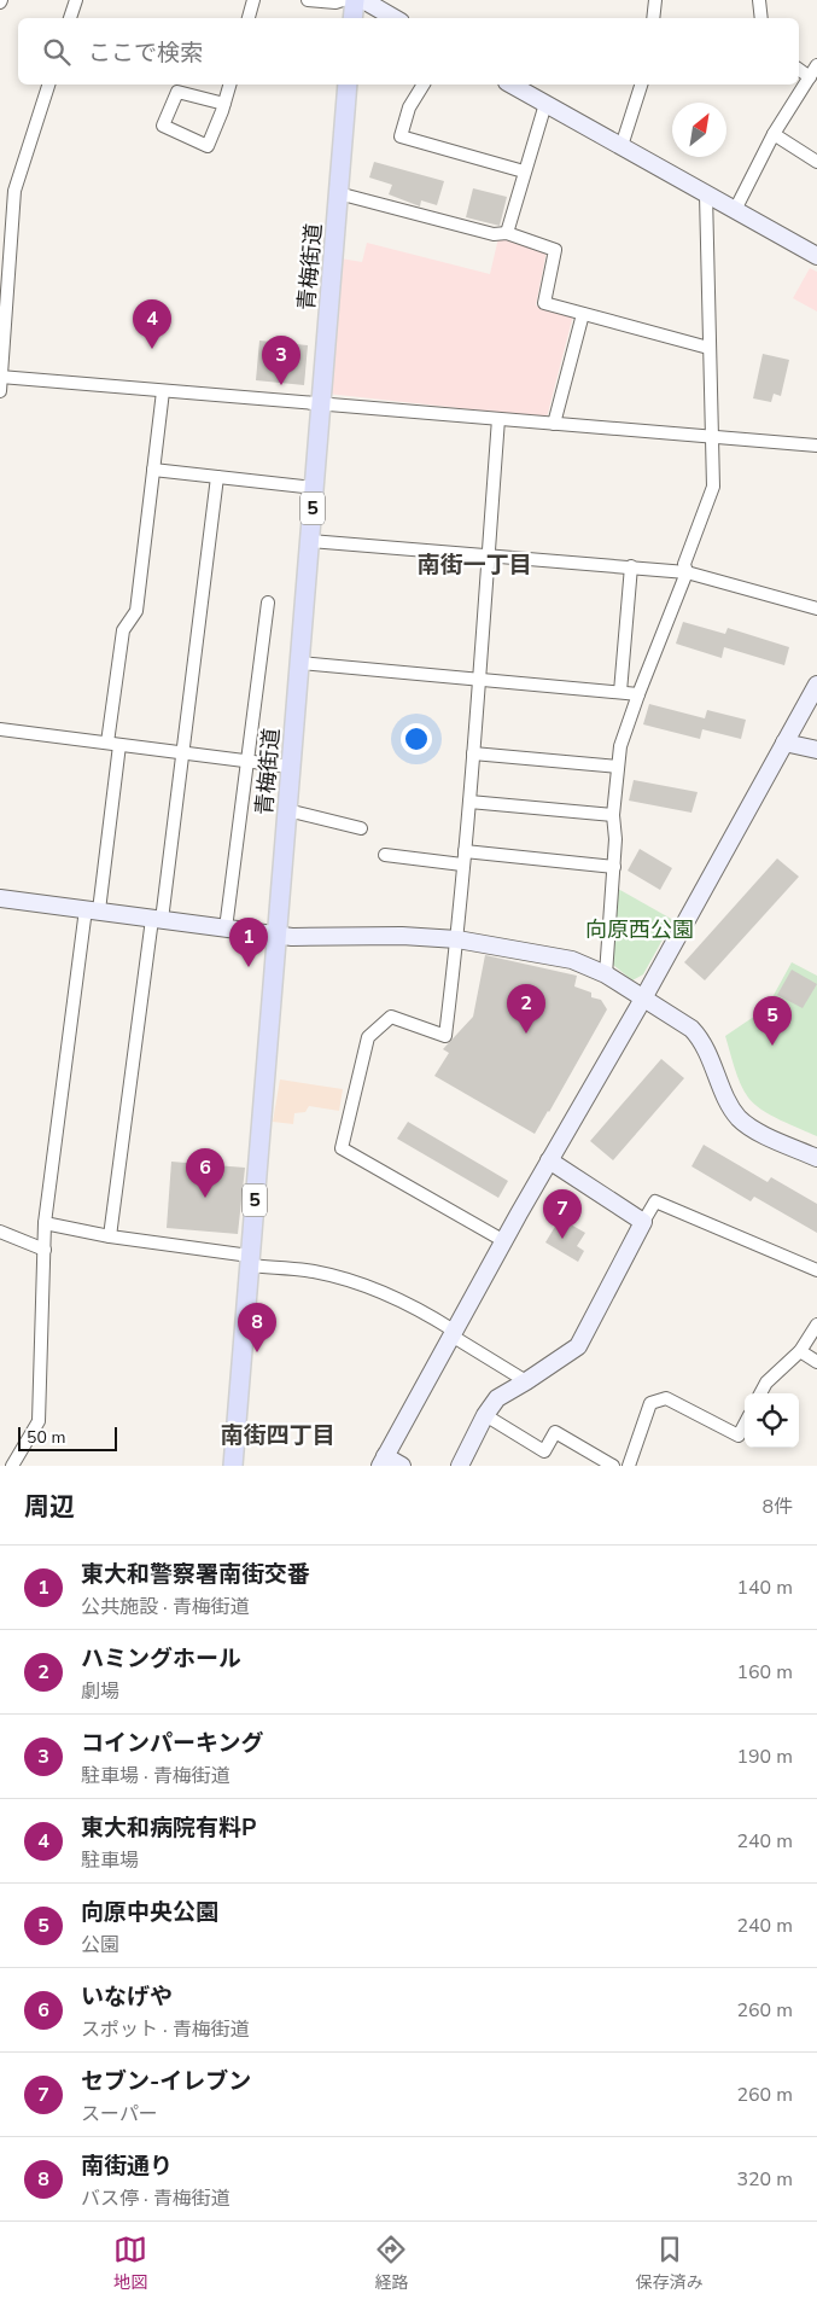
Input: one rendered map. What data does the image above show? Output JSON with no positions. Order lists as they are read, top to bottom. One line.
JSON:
{"streets":{"main road":["青梅街道","5"]},"districts":["南街一丁目","南街四丁目"],"parks":["向原西公園"],"scale_bar":"50 m","north":"top right","page":{"search":"ここで検索","pins":["4","3","1","2","5","6","7","8"],"scale":"50 m","heading":["周辺","8件"],"list":[{"mark":"1","name":"東大和警察署南街交番","note":"公共施設 · 青梅街道","value":"140 m"},{"mark":"2","name":"ハミングホール","note":"劇場","value":"160 m"},{"mark":"3","name":"コインパーキング","note":"駐車場 · 青梅街道","value":"190 m"},{"mark":"4","name":"東大和病院有料P","note":"駐車場","value":"240 m"},{"mark":"5","name":"向原中央公園","note":"公園","value":"240 m"},{"mark":"6","name":"いなげや","note":"スポット · 青梅街道","value":"260 m"},{"mark":"7","name":"セブン-イレブン","note":"スーパー","value":"260 m"},{"mark":"8","name":"南街通り","note":"バス停 · 青梅街道","value":"320 m"}],"nav":["地図","経路","保存済み"]}}
